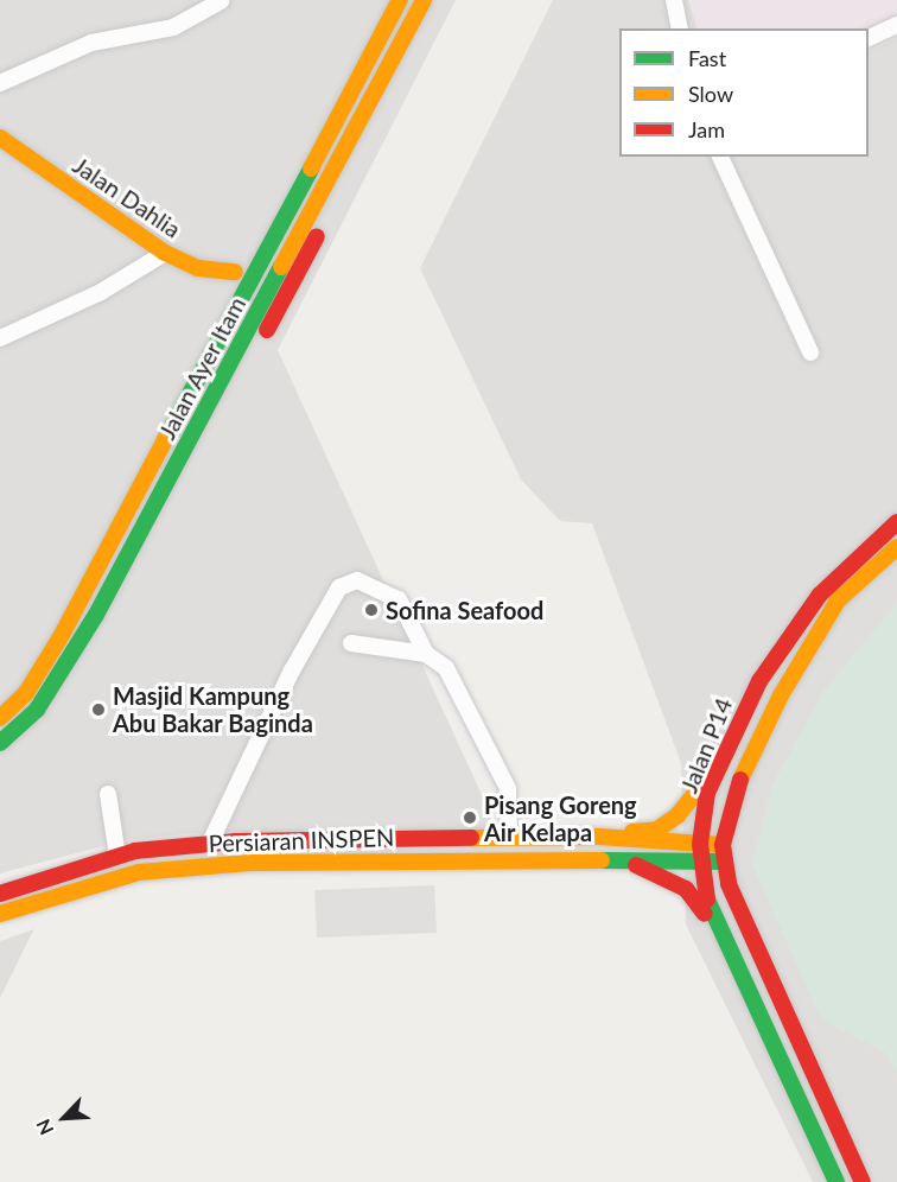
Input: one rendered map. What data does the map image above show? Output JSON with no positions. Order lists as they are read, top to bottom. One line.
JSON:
{"streets":{"main road":["Jalan Dahlia","Jalan Ayer Itam","Jalan P14","Persiaran INSPEN"]},"places":["Sofina Seafood","Masjid Kampung Abu Bakar Baginda","Pisang Goreng Air Kelapa"],"legend":["Fast","Slow","Jam"],"north":"bottom left"}
